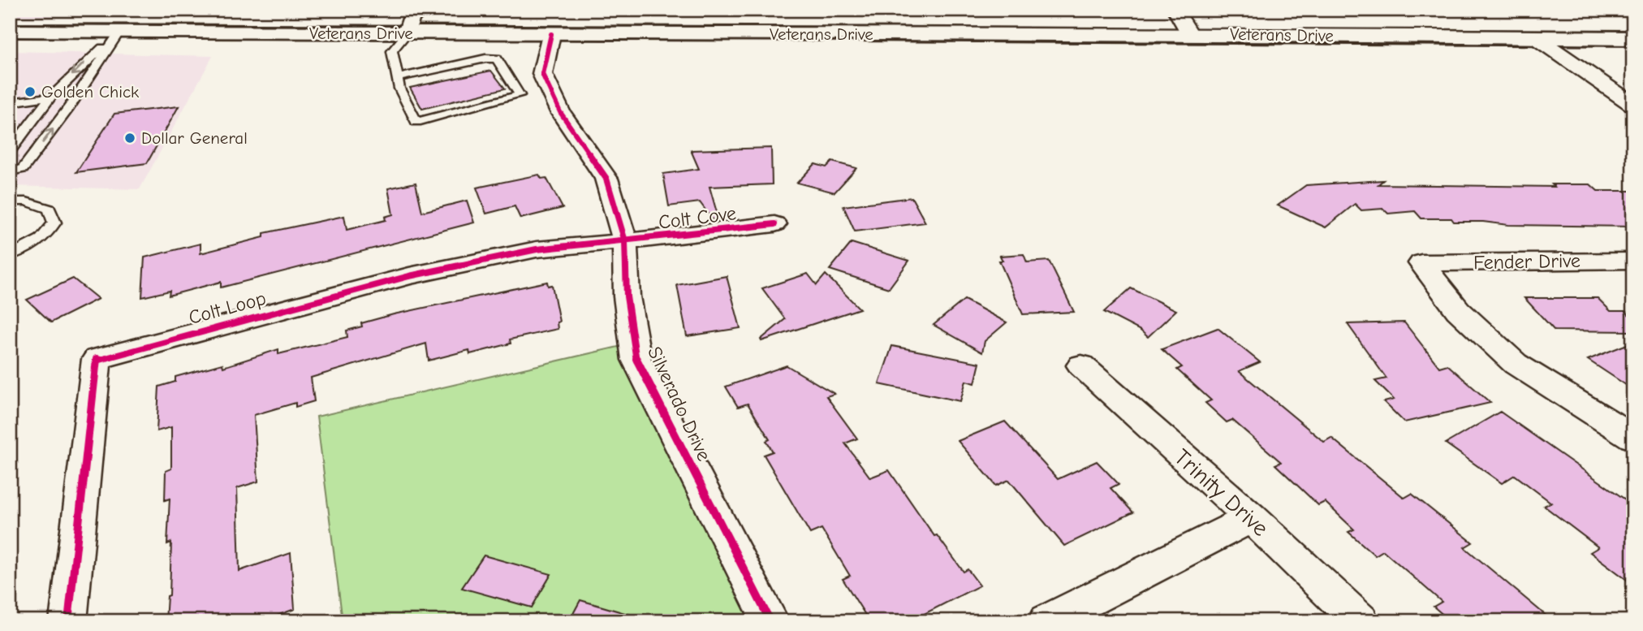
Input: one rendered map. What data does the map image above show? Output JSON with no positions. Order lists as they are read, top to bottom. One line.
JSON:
{"streets":{"main road":["Veterans Drive"],"street":["Colt Cove","Fender Drive","Colt Loop","Silverado Drive","Trinity Drive"]},"crossings":[["Veterans Drive","Silverado Drive"],["Colt Cove","Colt Loop"],["Colt Cove","Silverado Drive"],["Colt Loop","Silverado Drive"]],"places":["Golden Chick","Dollar General"]}
